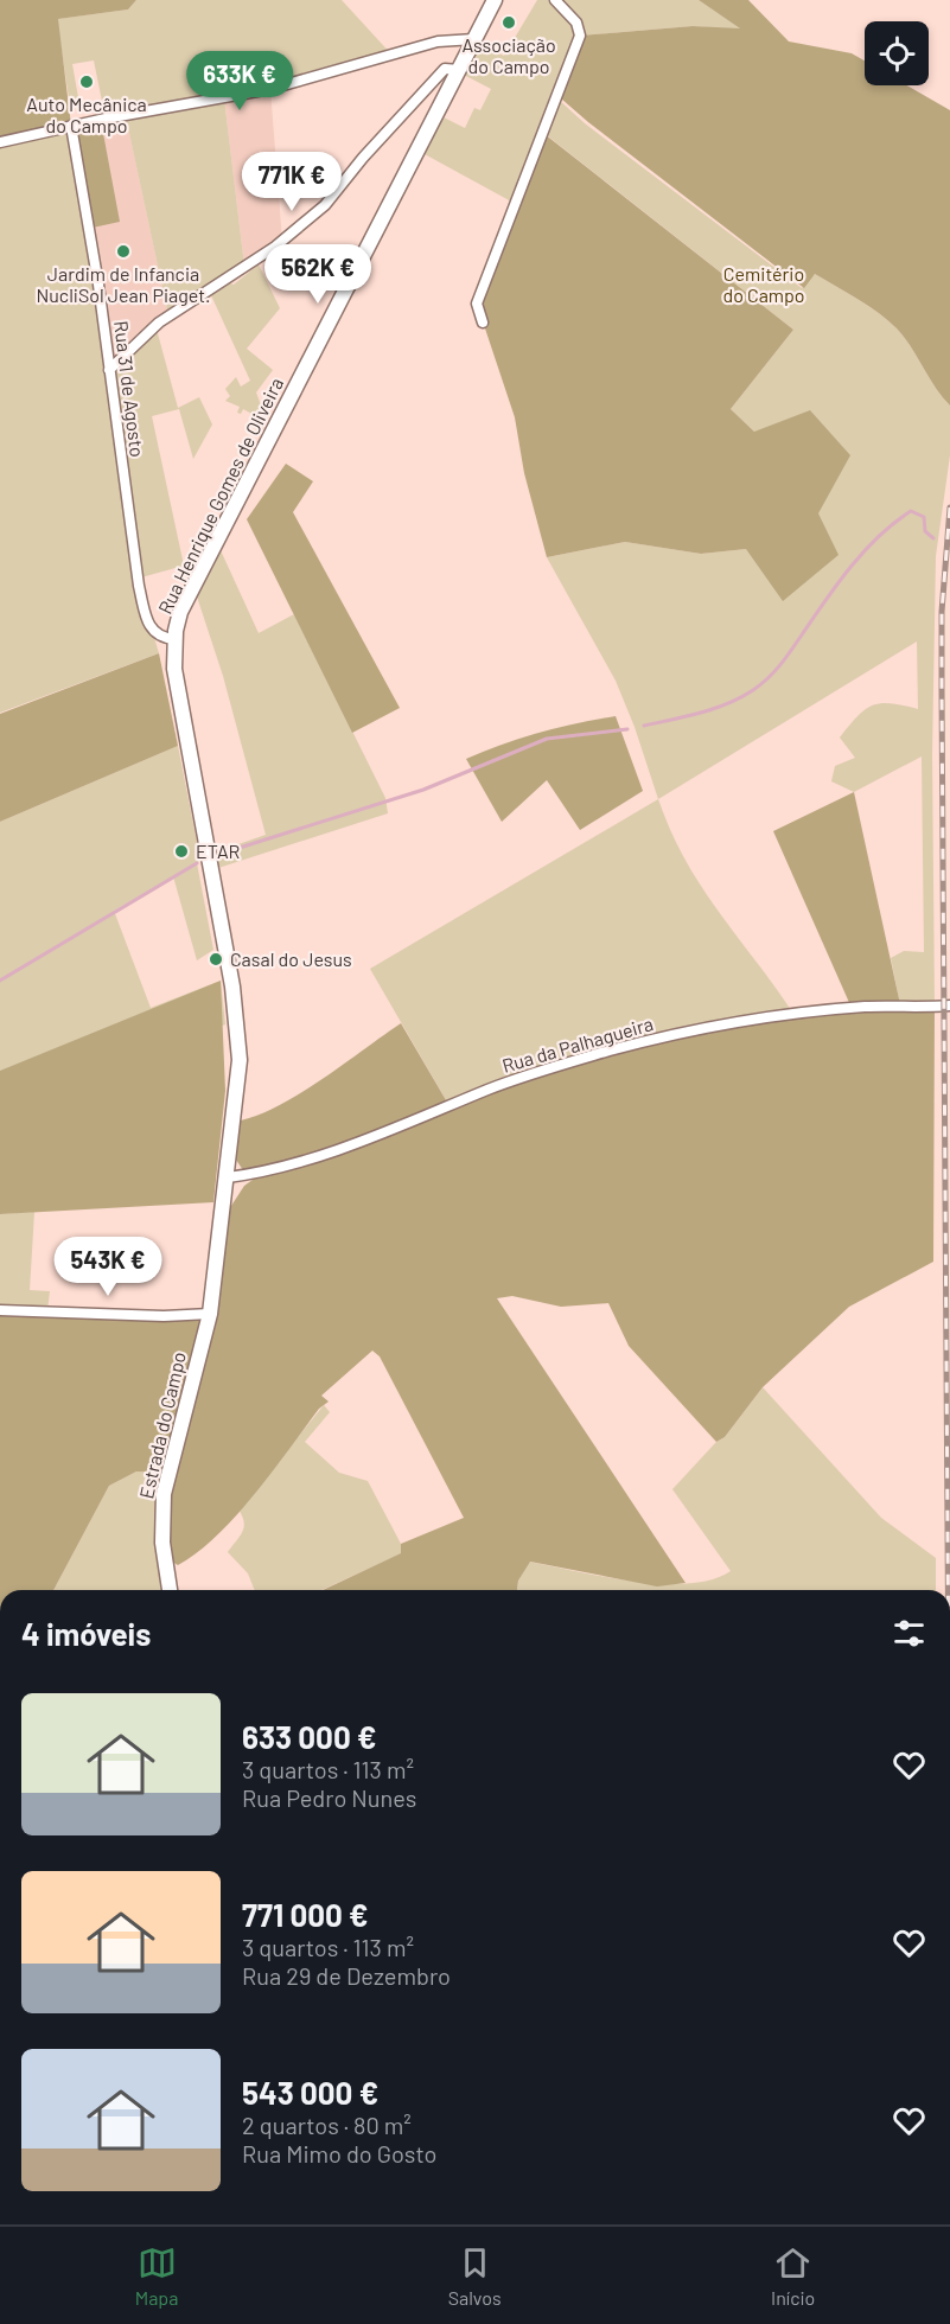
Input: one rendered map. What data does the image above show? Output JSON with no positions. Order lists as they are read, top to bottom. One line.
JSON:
{"streets":{"street":["Rua 31 de Agosto","Rua Henrique Gomes de Oliveira","Rua da Palhagueira","Estrada do Campo"]},"crossings":[["Rua 31 de Agosto","Rua Henrique Gomes de Oliveira"],["Rua Henrique Gomes de Oliveira","Rua da Palhagueira"],["Rua Henrique Gomes de Oliveira","Estrada do Campo"]],"parks":["Cemitério do Campo"],"places":["Associação do Campo","Auto Mecânica do Campo","Jardim de Infancia NucliSol Jean Piaget.","ETAR","Casal do Jesus"],"page":{"price":["633K €","771K €","562K €","543K €"],"heading":"4 imóveis","list":[{"name":"633 000 €","note":"3 quartos · 113 m² · Rua Pedro Nunes"},{"name":"771 000 €","note":"3 quartos · 113 m² · Rua 29 de Dezembro"},{"name":"543 000 €","note":"2 quartos · 80 m² · Rua Mimo do Gosto"}],"tabs":["Mapa","Salvos","Início"]}}
